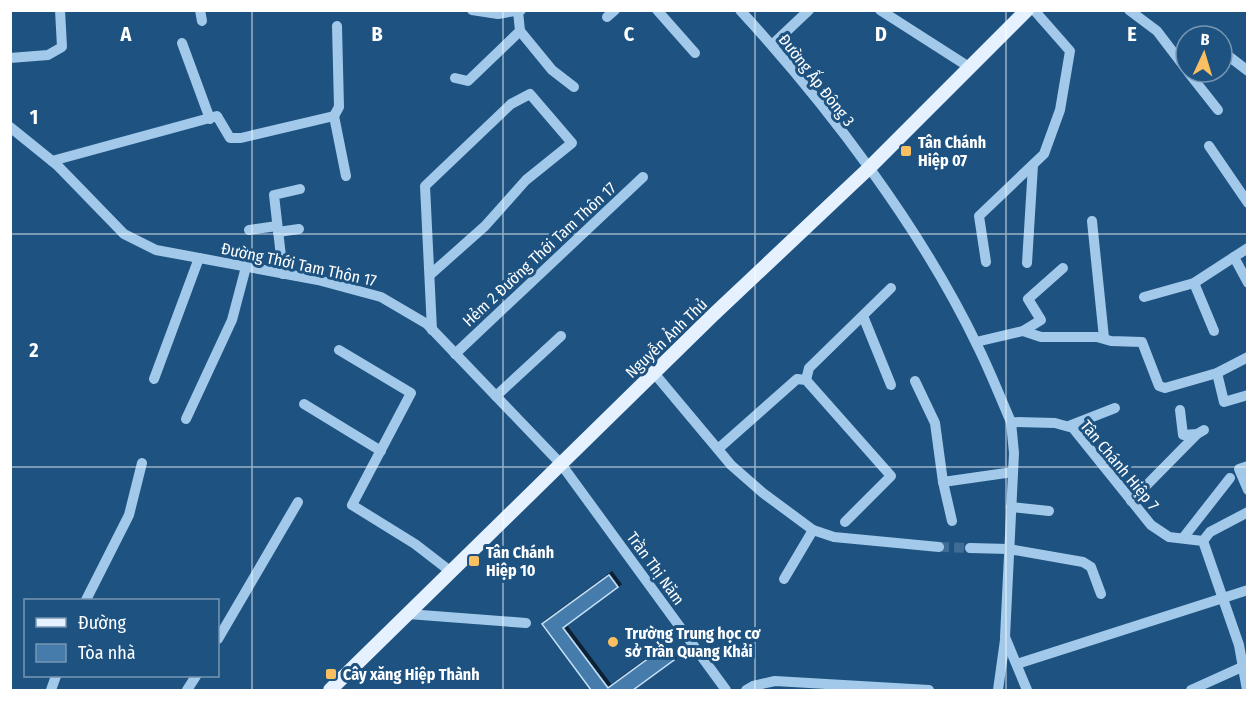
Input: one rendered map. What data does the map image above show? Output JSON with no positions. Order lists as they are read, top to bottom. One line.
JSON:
{"streets":{"main road":["Nguyễn Ảnh Thủ"],"street":["Đường Ấp Đông 3","Hẻm 2 Đường Thới Tam Thôn 17","Đường Thới Tam Thôn 17","Tân Chánh Hiệp 7","Trần Thị Năm"]},"crossings":[["Đường Ấp Đông 3","Nguyễn Ảnh Thủ"],["Hẻm 2 Đường Thới Tam Thôn 17","Đường Thới Tam Thôn 17"],["Đường Thới Tam Thôn 17","Nguyễn Ảnh Thủ"],["Đường Thới Tam Thôn 17","Trần Thị Năm"],["Nguyễn Ảnh Thủ","Trần Thị Năm"]],"places":{"transit":["Tân Chánh Hiệp 07","Tân Chánh Hiệp 10","Cây xăng Hiệp Thành"],"other":["Trường Trung học cơ sở Trần Quang Khải"]},"legend":["Đường","Tòa nhà"],"north":"top","grid":{"columns":["A","B","C","D","E"],"rows":["1","2"]}}
